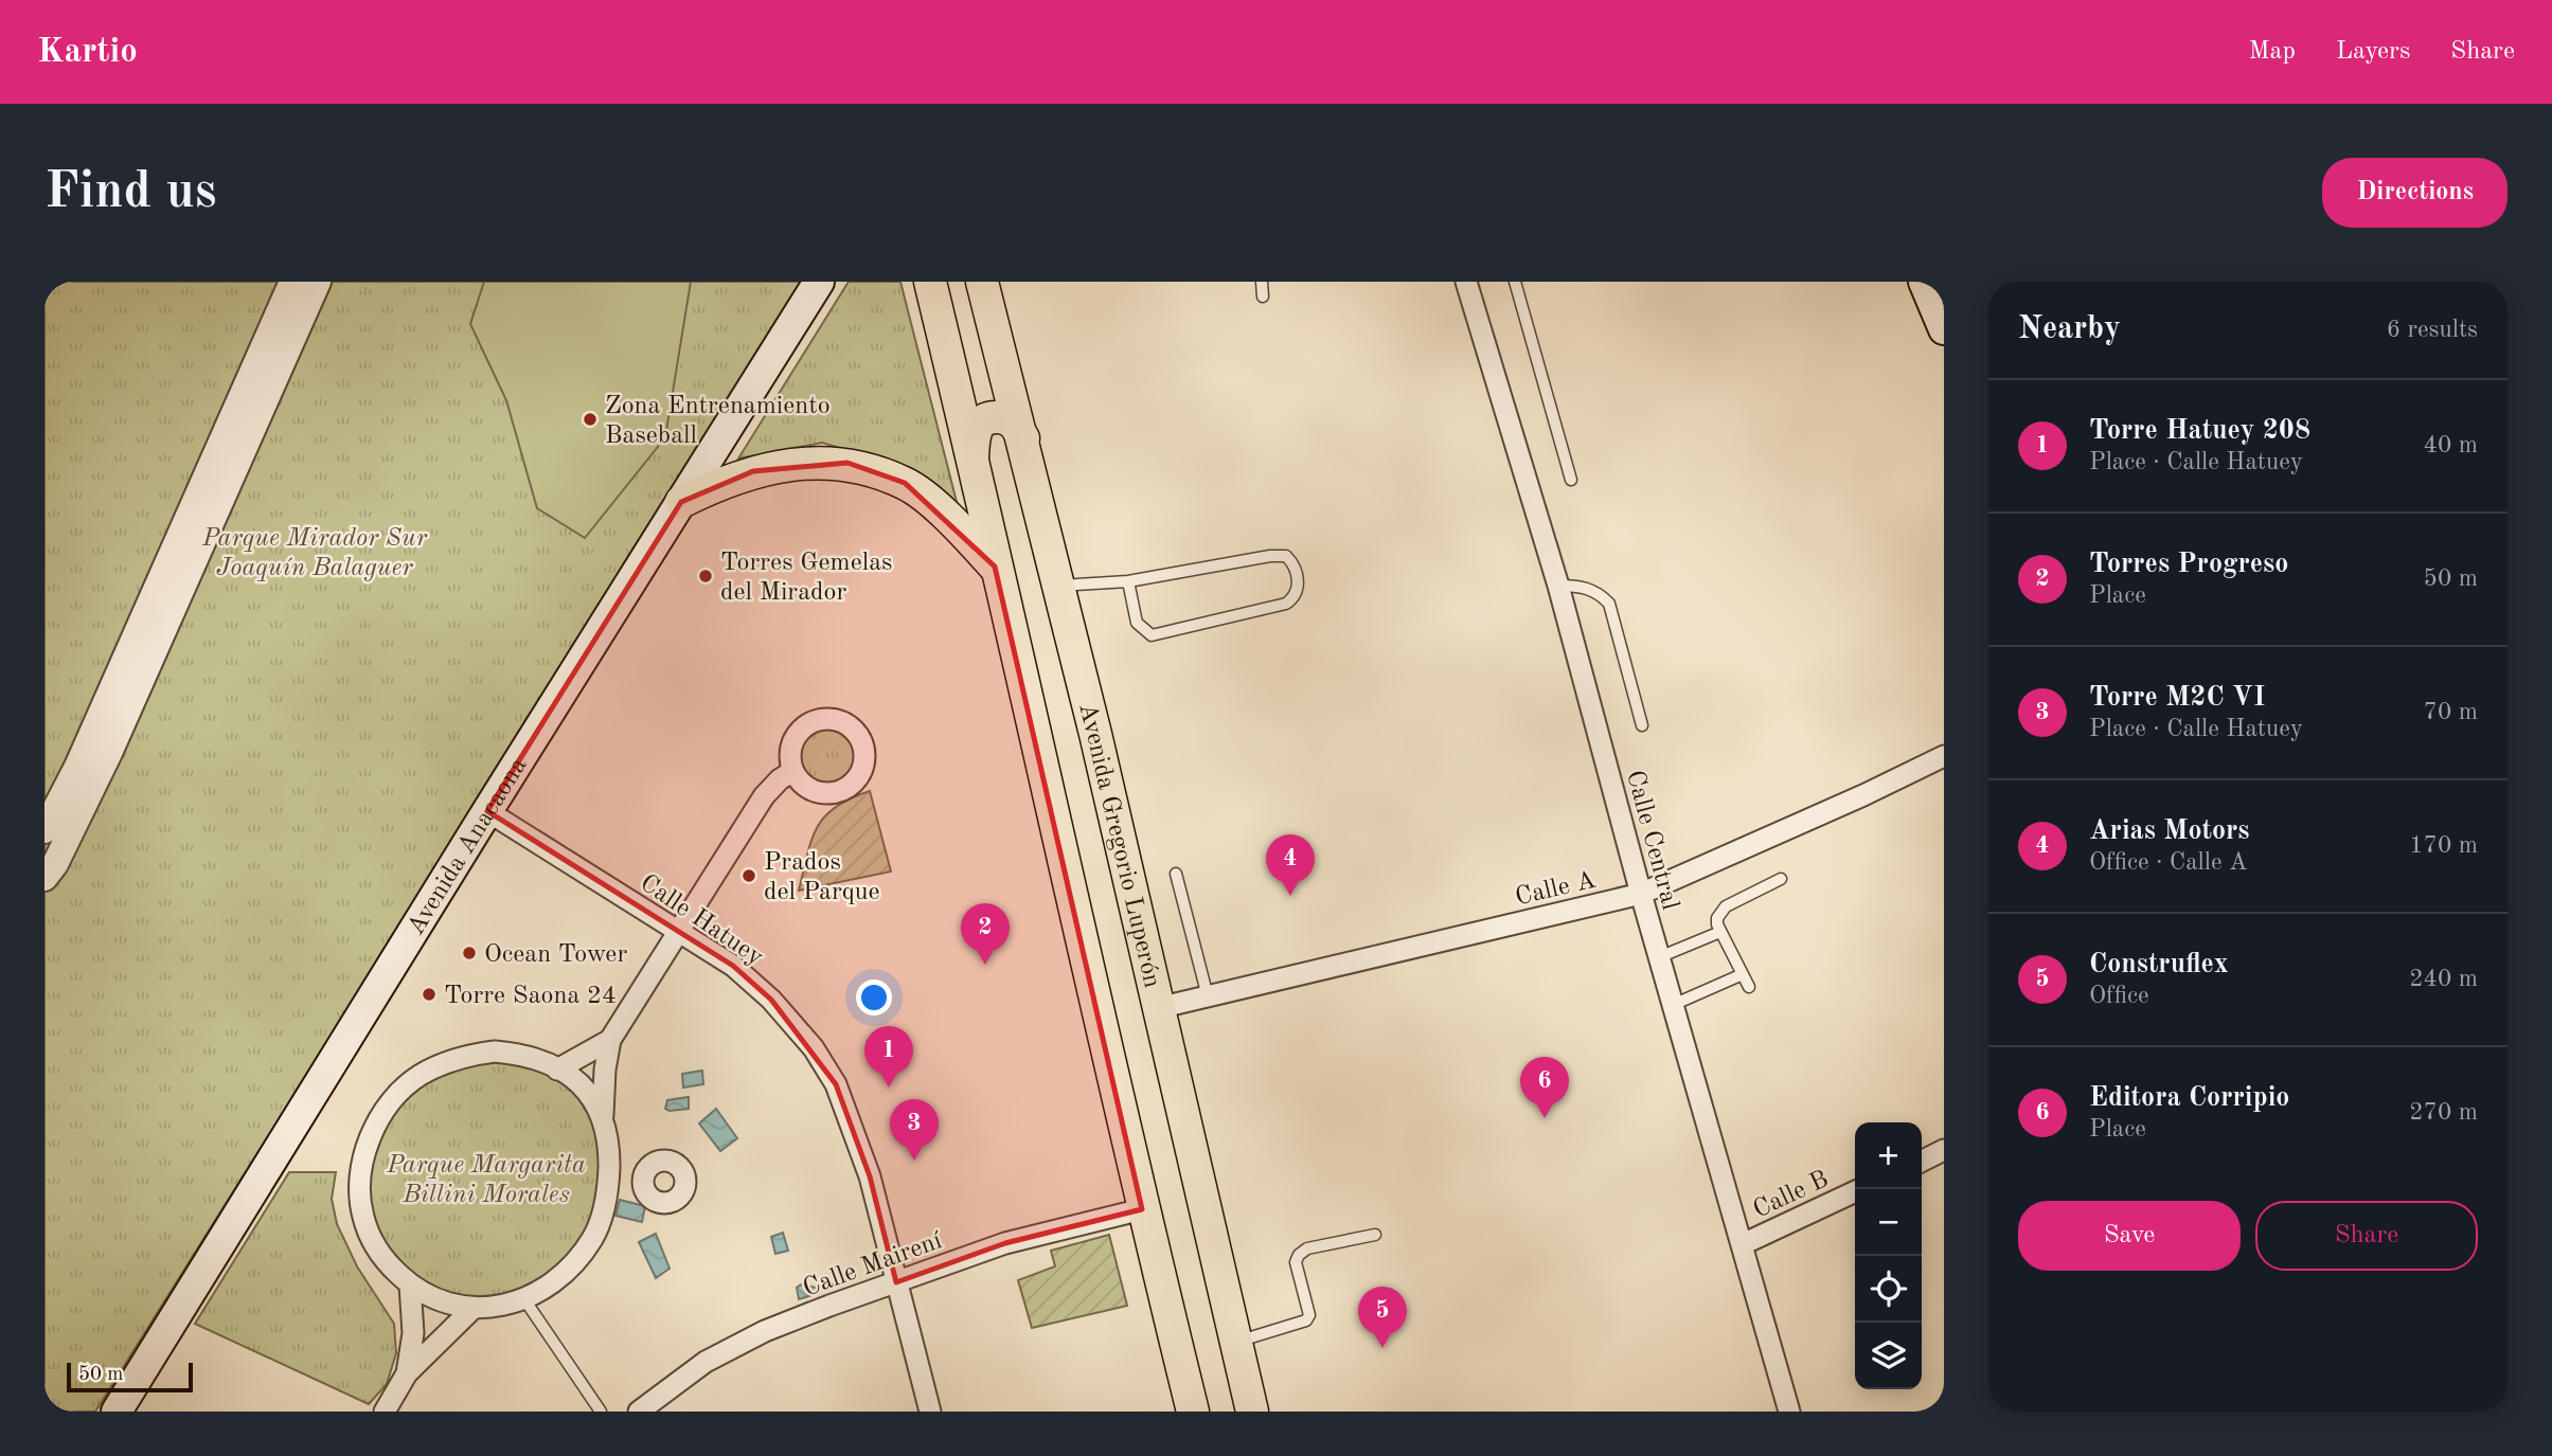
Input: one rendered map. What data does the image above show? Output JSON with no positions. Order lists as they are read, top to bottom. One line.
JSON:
{"streets":{"main road":["Avenida Anacaona","Avenida Gregorio Luperón"],"street":["Calle Central","Calle A","Calle Hatuey","Calle B","Calle Mairení"]},"crossings":[["Calle Central","Calle A"],["Calle Central","Calle B"],["Avenida Anacaona","Calle Hatuey"],["Avenida Gregorio Luperón","Calle A"],["Calle Hatuey","Calle Mairení"]],"parks":["Parque Mirador Sur Joaquín Balaguer","Parque Margarita Billini Morales"],"places":["Zona Entrenamiento Baseball","Torres Gemelas del Mirador","Prados del Parque","Ocean Tower","Torre Saona 24"],"scale_bar":"50 m","page":{"header":"Kartio","nav":["Map","Layers","Share"],"buttons":["Directions",["Save","Share"]],"title":"Find us","heading":["Nearby","6 results"],"list":[{"mark":"1","name":"Torre Hatuey 208","note":"Place · Calle Hatuey","value":"40 m"},{"mark":"2","name":"Torres Progreso","note":"Place","value":"50 m"},{"mark":"3","name":"Torre M2C VI","note":"Place · Calle Hatuey","value":"70 m"},{"mark":"4","name":"Arias Motors","note":"Office · Calle A","value":"170 m"},{"mark":"5","name":"Construflex","note":"Office","value":"240 m"},{"mark":"6","name":"Editora Corripio","note":"Place","value":"270 m"}],"pins":["4","2","1","6","3","5"],"map_buttons":["+","−"],"scale":"50 m"}}
